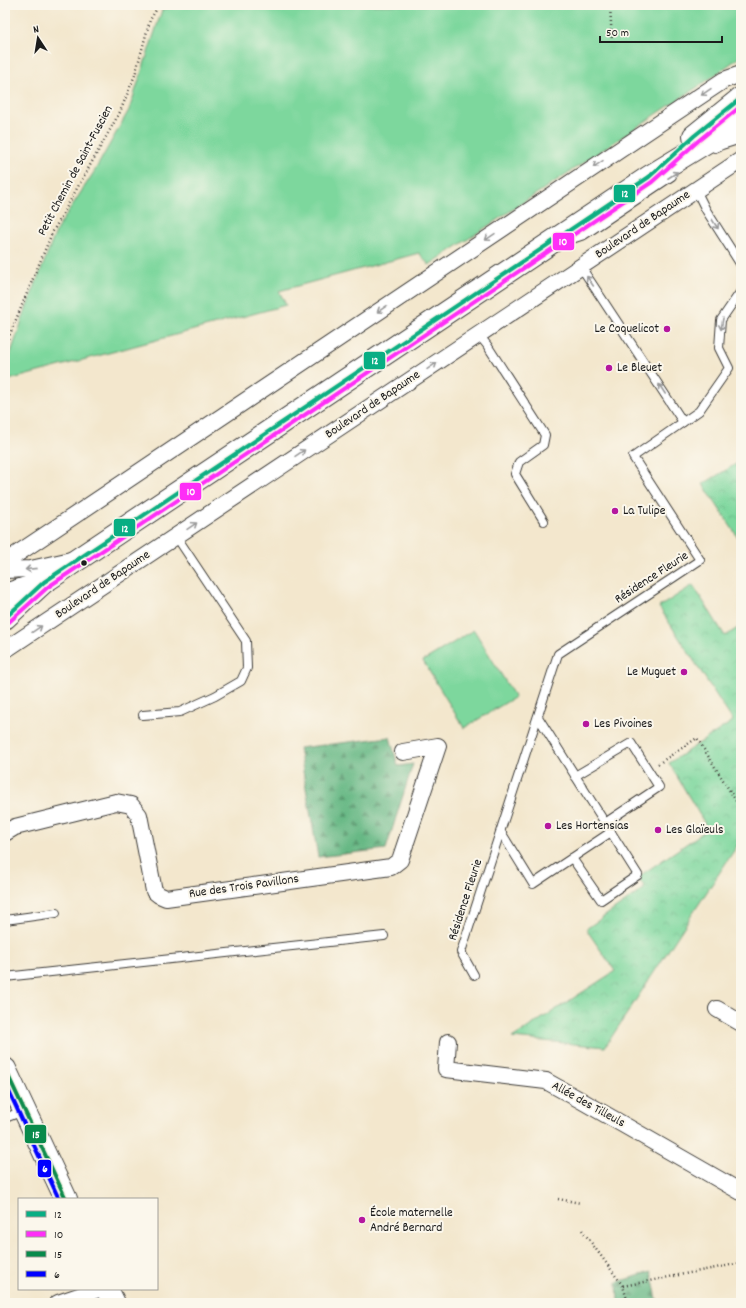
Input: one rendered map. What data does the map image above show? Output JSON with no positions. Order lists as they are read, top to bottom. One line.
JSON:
{"streets":{"street":["Boulevard de Bapaume","Rue des Trois Pavillons","Allée des Tilleuls"],"lane":["Résidence Fleurie"],"path":["Petit Chemin de Saint-Fuscien"]},"places":["Le Coquelicot","Le Bleuet","La Tulipe","Le Muguet","Les Pivoines","Les Hortensias","Les Glaïeuls","École maternelle André Bernard"],"lines":["transit line 12","transit line 10","transit line 15","transit line 6"],"legend":["12","10","15","6"],"scale_bar":"50 m","north":"top"}
